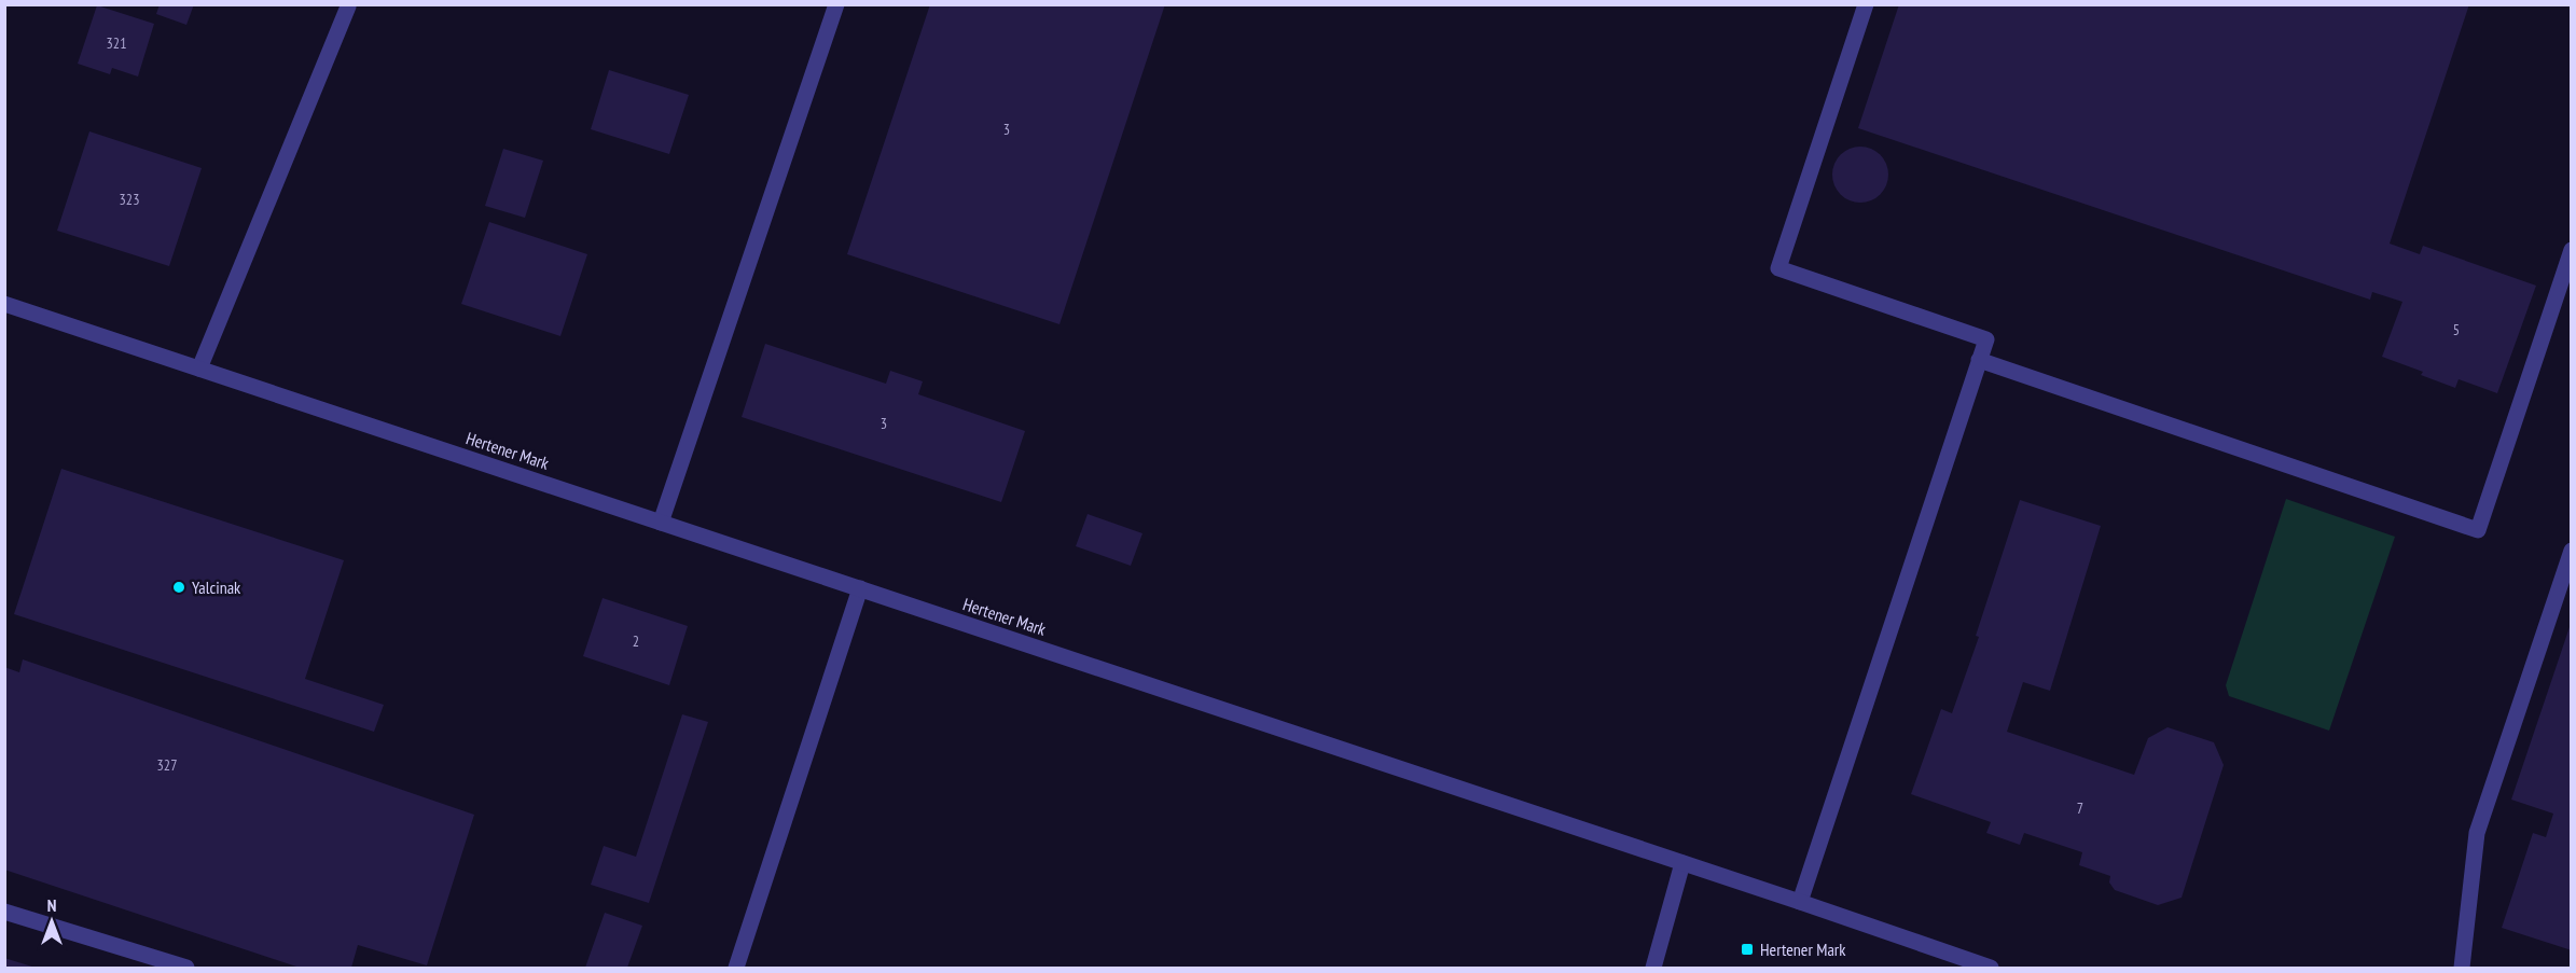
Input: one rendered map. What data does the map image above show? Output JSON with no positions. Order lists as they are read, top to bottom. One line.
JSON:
{"streets":{"street":["Hertener Mark"]},"places":{"other":["Yalcinak"],"transit":["Hertener Mark"]},"house_numbers":["321","3","323","5","3","2","327","7"],"north":"top"}
